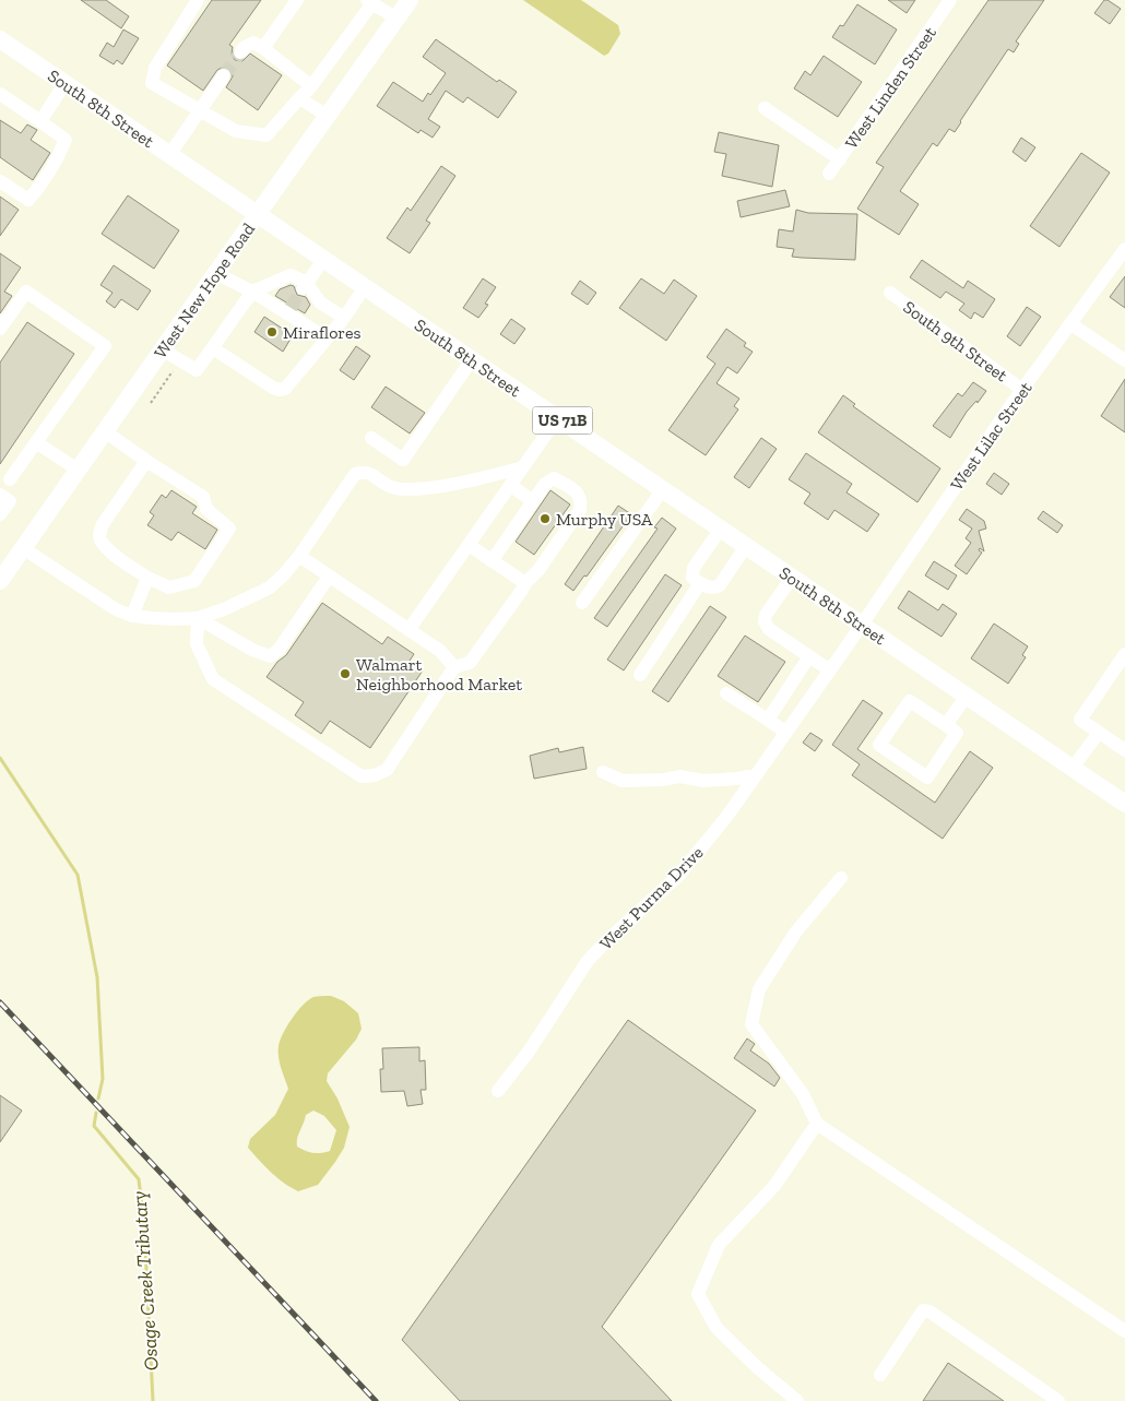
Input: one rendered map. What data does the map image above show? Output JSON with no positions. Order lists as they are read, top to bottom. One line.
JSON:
{"streets":{"main road":["South 8th Street","West New Hope Road","US 71B"],"street":["West Linden Street","South 9th Street","West Lilac Street","West Purma Drive"]},"crossings":[["South 8th Street","West New Hope Road"],["South 8th Street","West Lilac Street"],["South 8th Street","West Purma Drive"],["South 9th Street","West Lilac Street"],["West Lilac Street","West Purma Drive"]],"water":["Osage Creek Tributary"],"places":["Miraflores","Murphy USA","Walmart Neighborhood Market"]}
